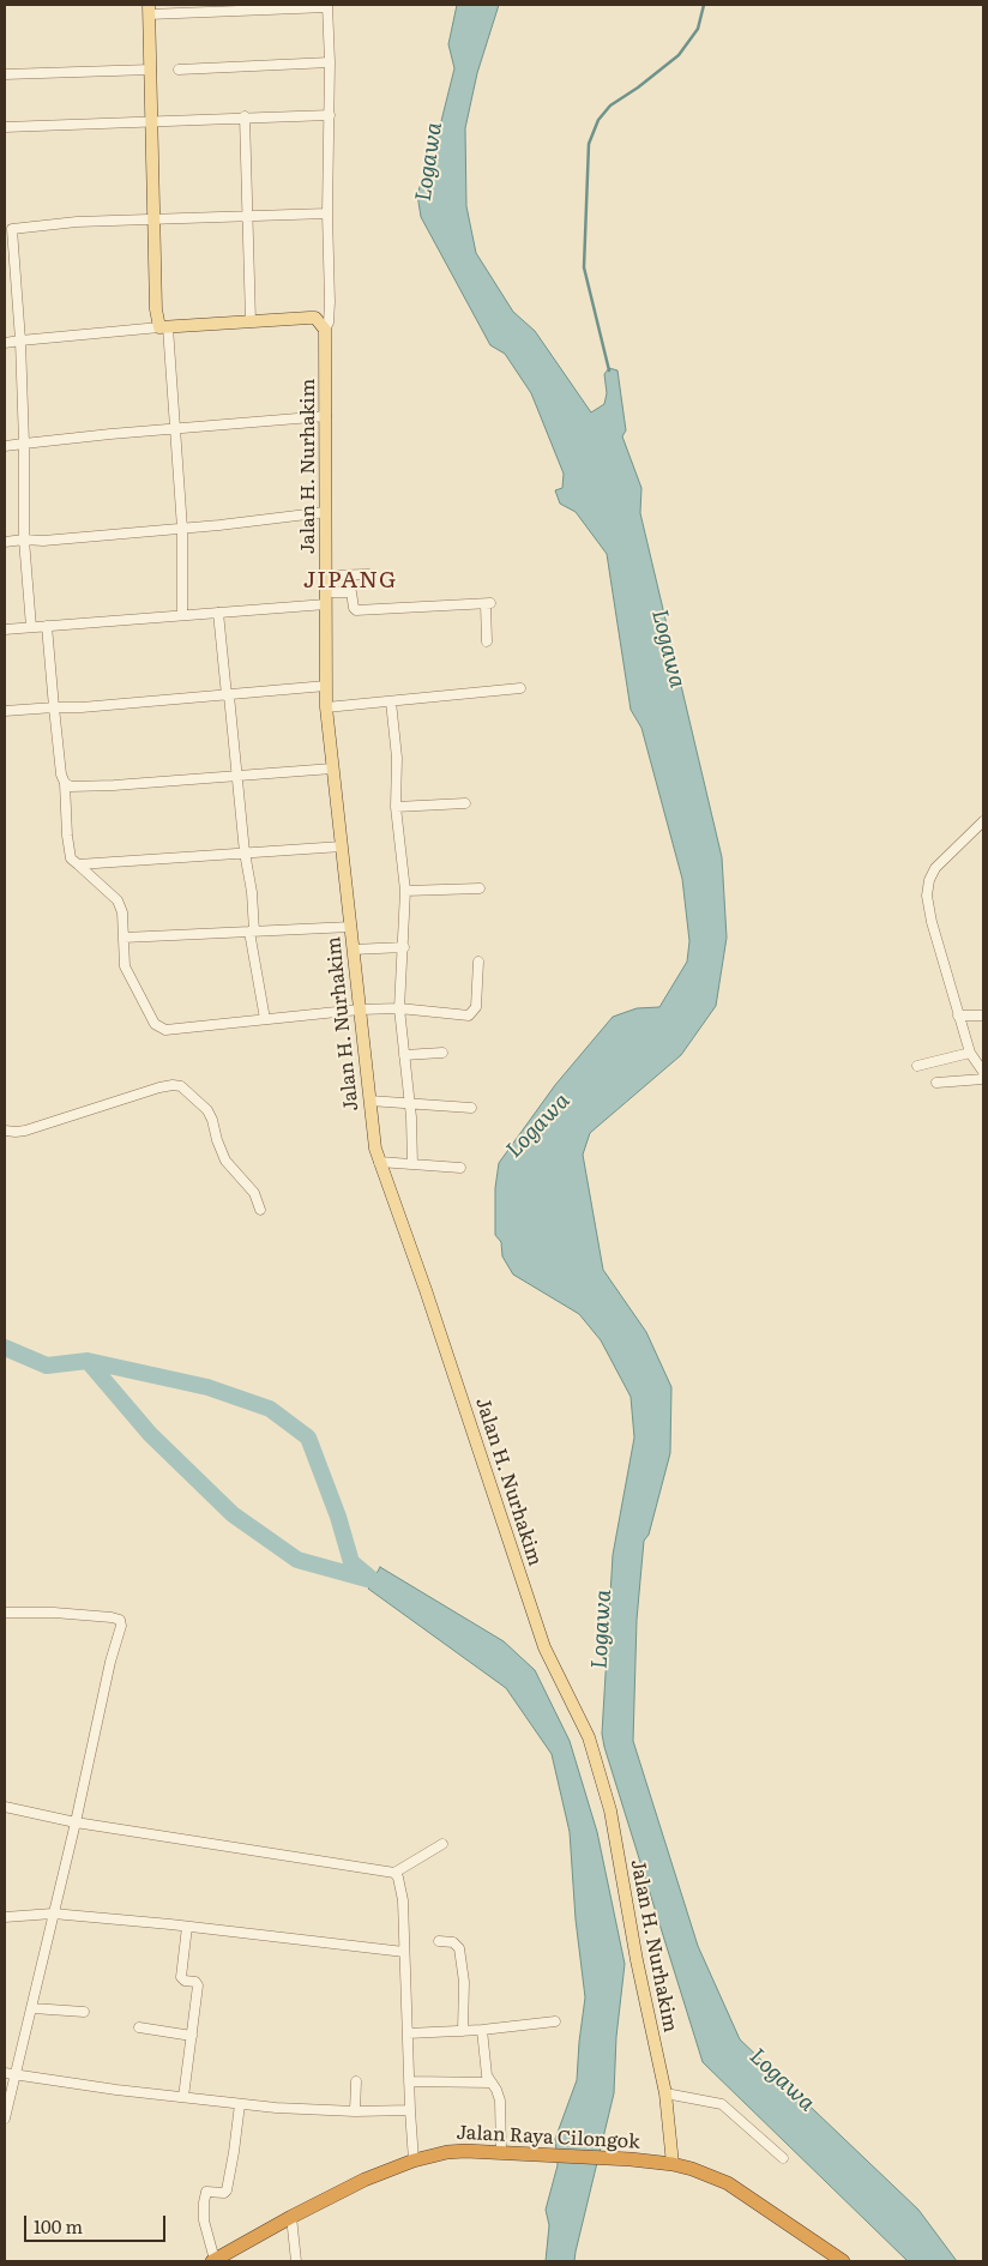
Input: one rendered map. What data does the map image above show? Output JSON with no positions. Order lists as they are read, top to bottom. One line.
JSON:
{"streets":{"highway":["Jalan Raya Cilongok"],"main road":["Jalan H. Nurhakim"]},"crossings":[["Jalan H. Nurhakim","Jalan Raya Cilongok"]],"districts":["JIPANG"],"water":["Logawa"],"scale_bar":"100 m"}
